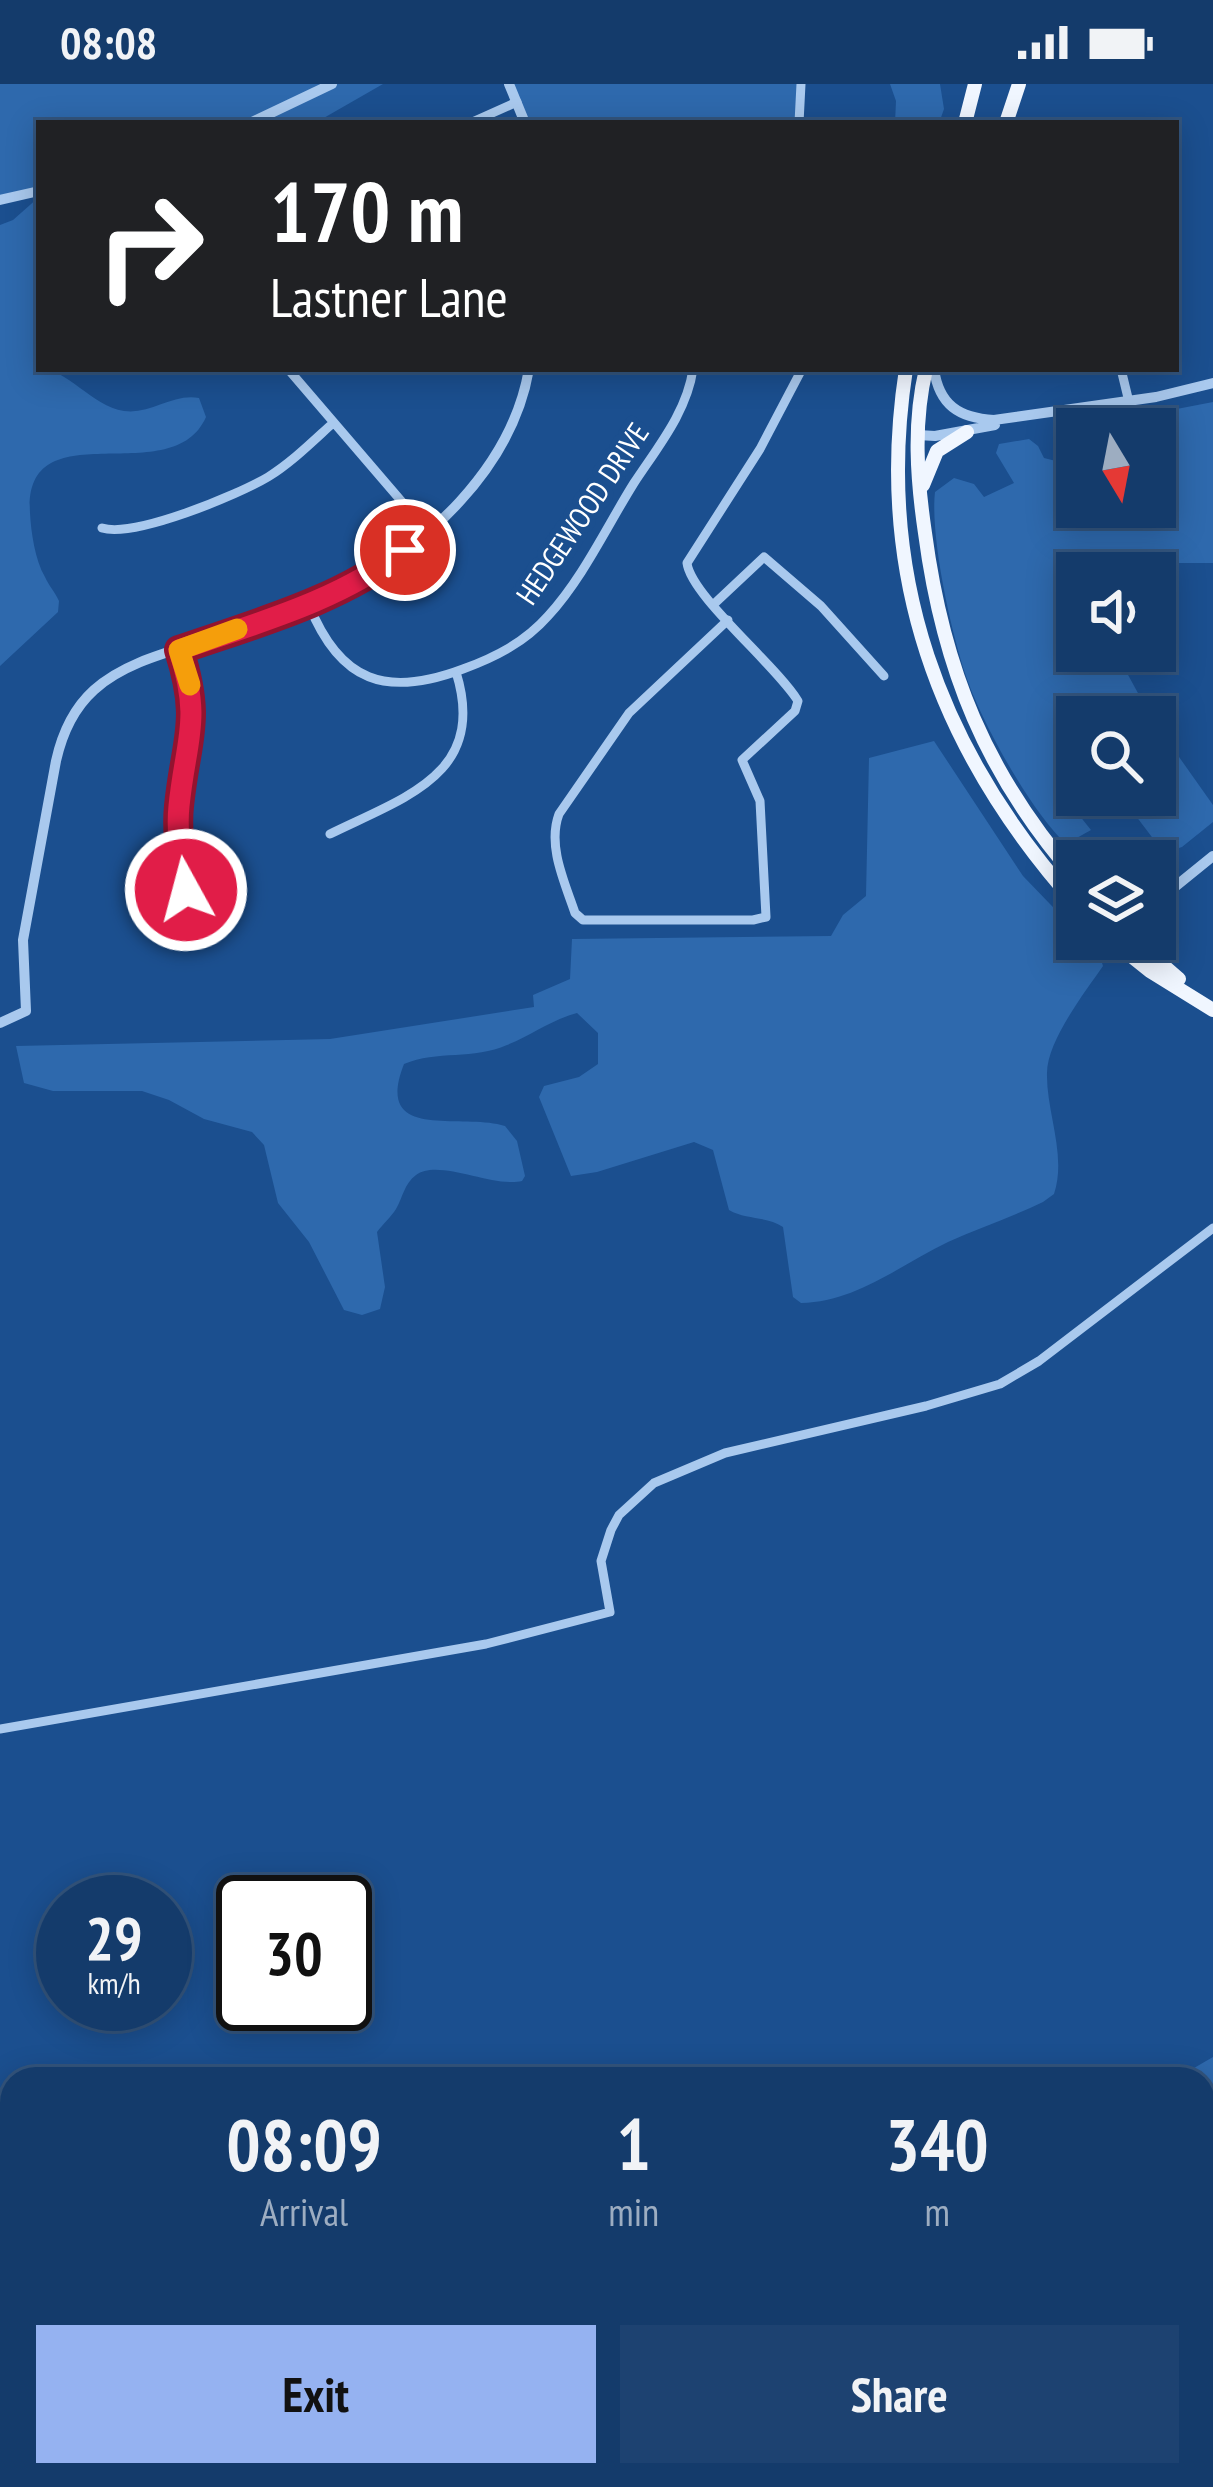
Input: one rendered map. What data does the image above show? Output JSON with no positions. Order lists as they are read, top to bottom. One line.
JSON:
{"streets":{"street":["HEDGEWOOD DRIVE"]},"north":"bottom","page":{"status":"08:08","turn":["170 m","Lastner Lane"],"speed":"29 km/h","limit":"30","eta":["08:09","Arrival","1","min","340","m"],"buttons":["Exit","Share"]}}
